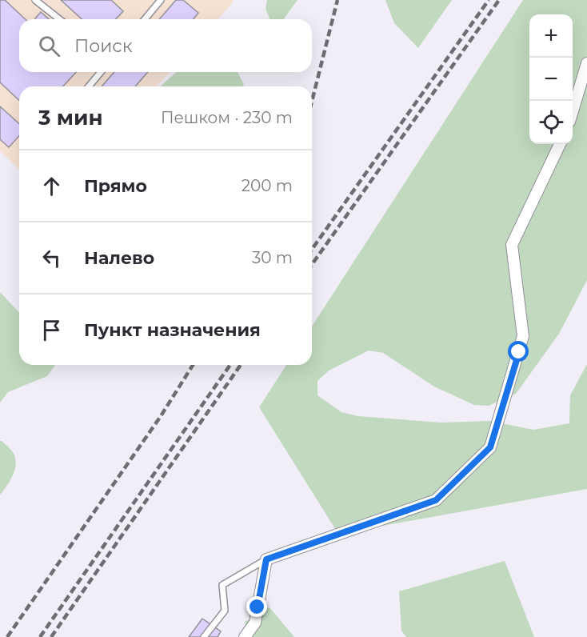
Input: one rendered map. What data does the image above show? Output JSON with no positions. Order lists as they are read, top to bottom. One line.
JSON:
{"page":{"map_buttons":["+","−"],"search":"Поиск","heading":["3 мин","Пешком · 230 m"],"list":[["Прямо","200 m"],["Налево","30 m"],"Пункт назначения"]}}
